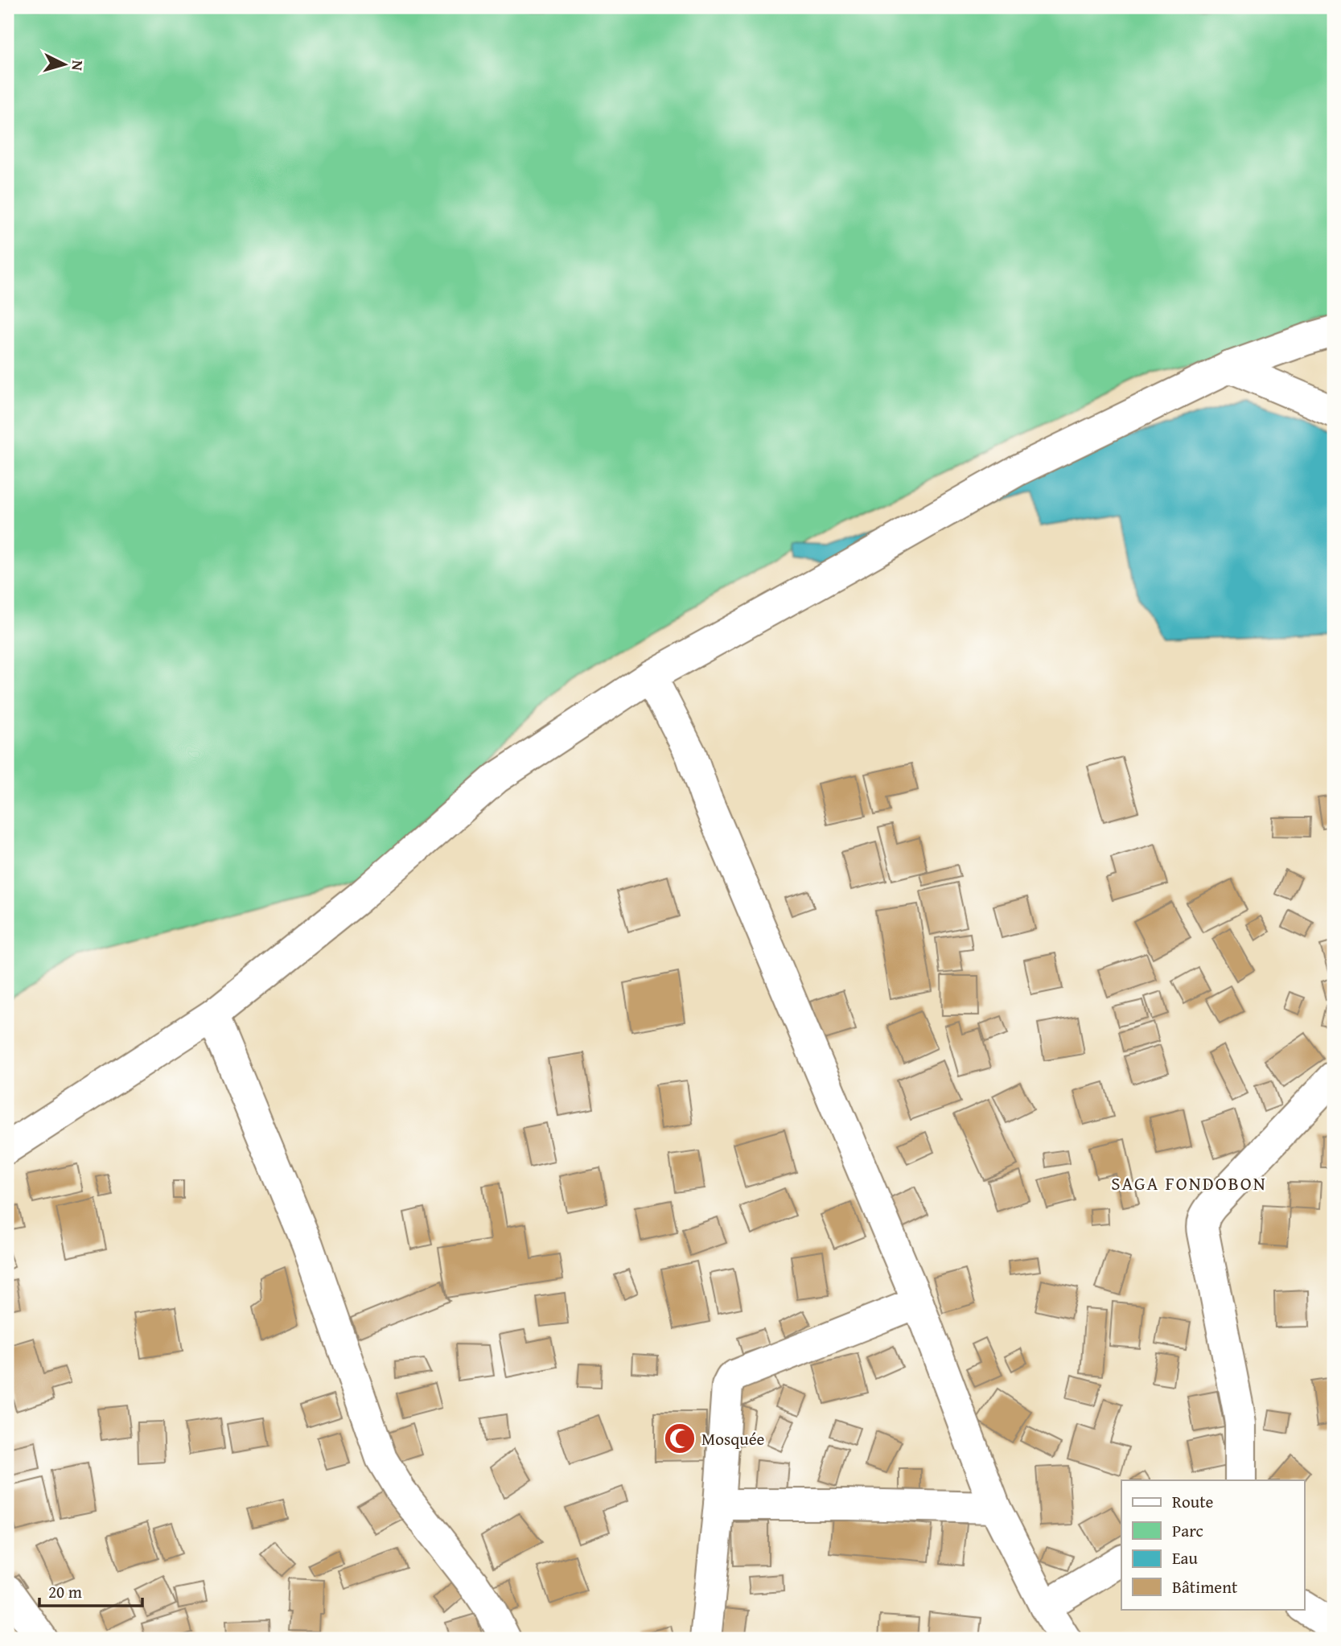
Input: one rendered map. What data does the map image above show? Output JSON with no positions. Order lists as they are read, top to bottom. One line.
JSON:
{"districts":["SAGA FONDOBON"],"places":{"mosque":["Mosquée"]},"legend":["Route","Parc","Eau","Bâtiment"],"scale_bar":"20 m","north":"right"}
